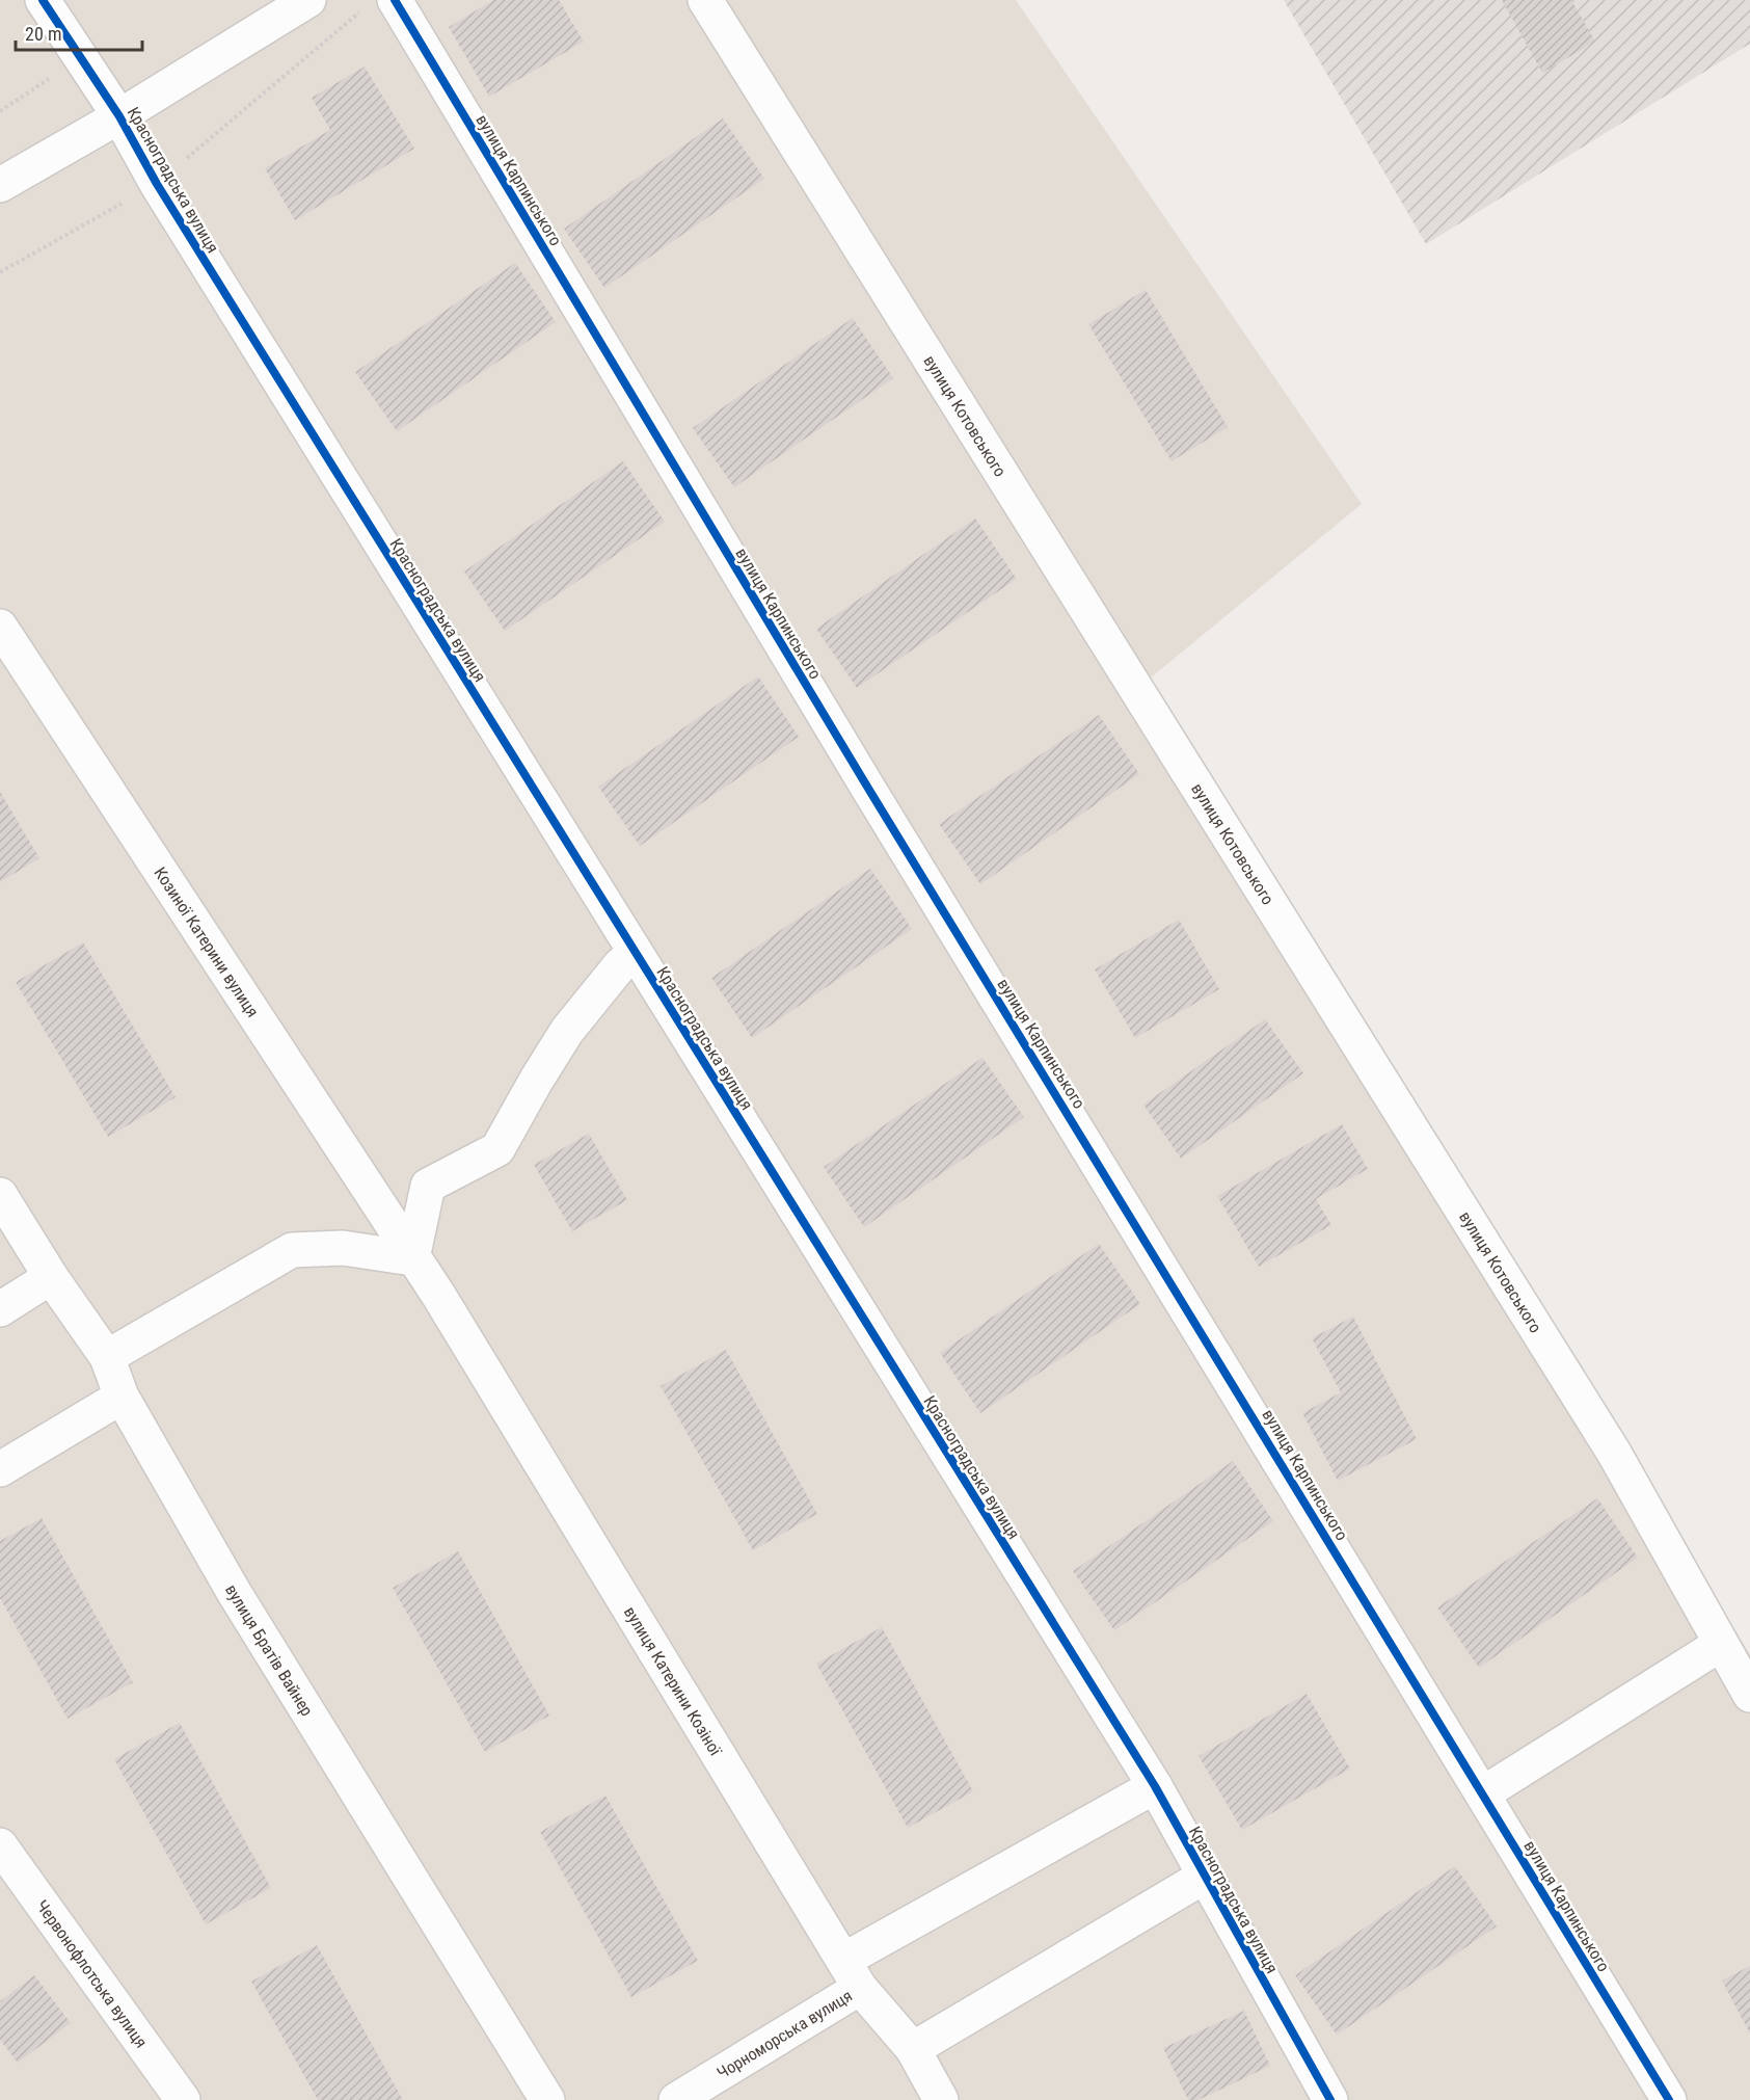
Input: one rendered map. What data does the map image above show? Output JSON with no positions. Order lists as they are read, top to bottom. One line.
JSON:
{"streets":{"street":["Красноградська вулиця","вулиця Карпинського","вулиця Котовського","Козиної Катерини вулиця","вулиця Братів Вайнер","вулиця Катерини Козіної","Червонофлотська вулиця","Чорноморська вулиця"]},"crossings":[["Красноградська вулиця","Чорноморська вулиця"],["Козиної Катерини вулиця","вулиця Катерини Козіної"],["вулиця Катерини Козіної","Чорноморська вулиця"]],"scale_bar":"20 m"}
